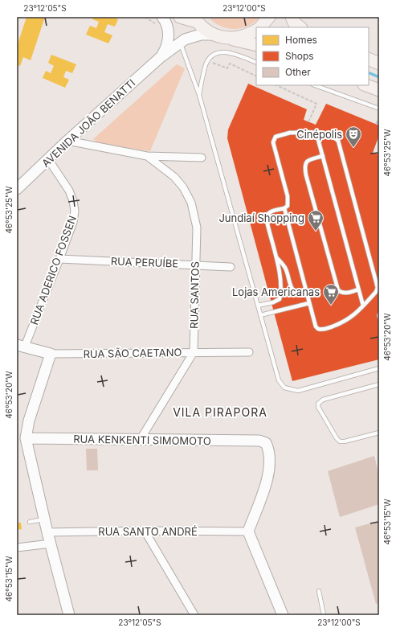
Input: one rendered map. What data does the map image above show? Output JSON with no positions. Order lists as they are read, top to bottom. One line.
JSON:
{"streets":{"street":["AVENIDA JOÃO BENATTI","RUA PERUÍBE","RUA ADERICO FOSSEN","RUA SANTOS","RUA SÃO CAETANO","RUA KENKENTI SIMOMOTO","RUA SANTO ANDRÉ"]},"crossings":[["AVENIDA JOÃO BENATTI","RUA ADERICO FOSSEN"],["RUA PERUÍBE","RUA ADERICO FOSSEN"],["RUA PERUÍBE","RUA SANTOS"],["RUA ADERICO FOSSEN","RUA SÃO CAETANO"],["RUA SANTOS","RUA SÃO CAETANO"],["RUA KENKENTI SIMOMOTO","RUA SANTO ANDRÉ"]],"districts":["VILA PIRAPORA"],"places":{"theatre":["Cinépolis"],"supermarket":["Jundiaí Shopping","Lojas Americanas"]},"legend":["Homes","Shops","Other"],"coordinates":["23°12'05\"S","23°12'00\"S","46°53'25\"W","46°53'20\"W","46°53'15\"W"]}
